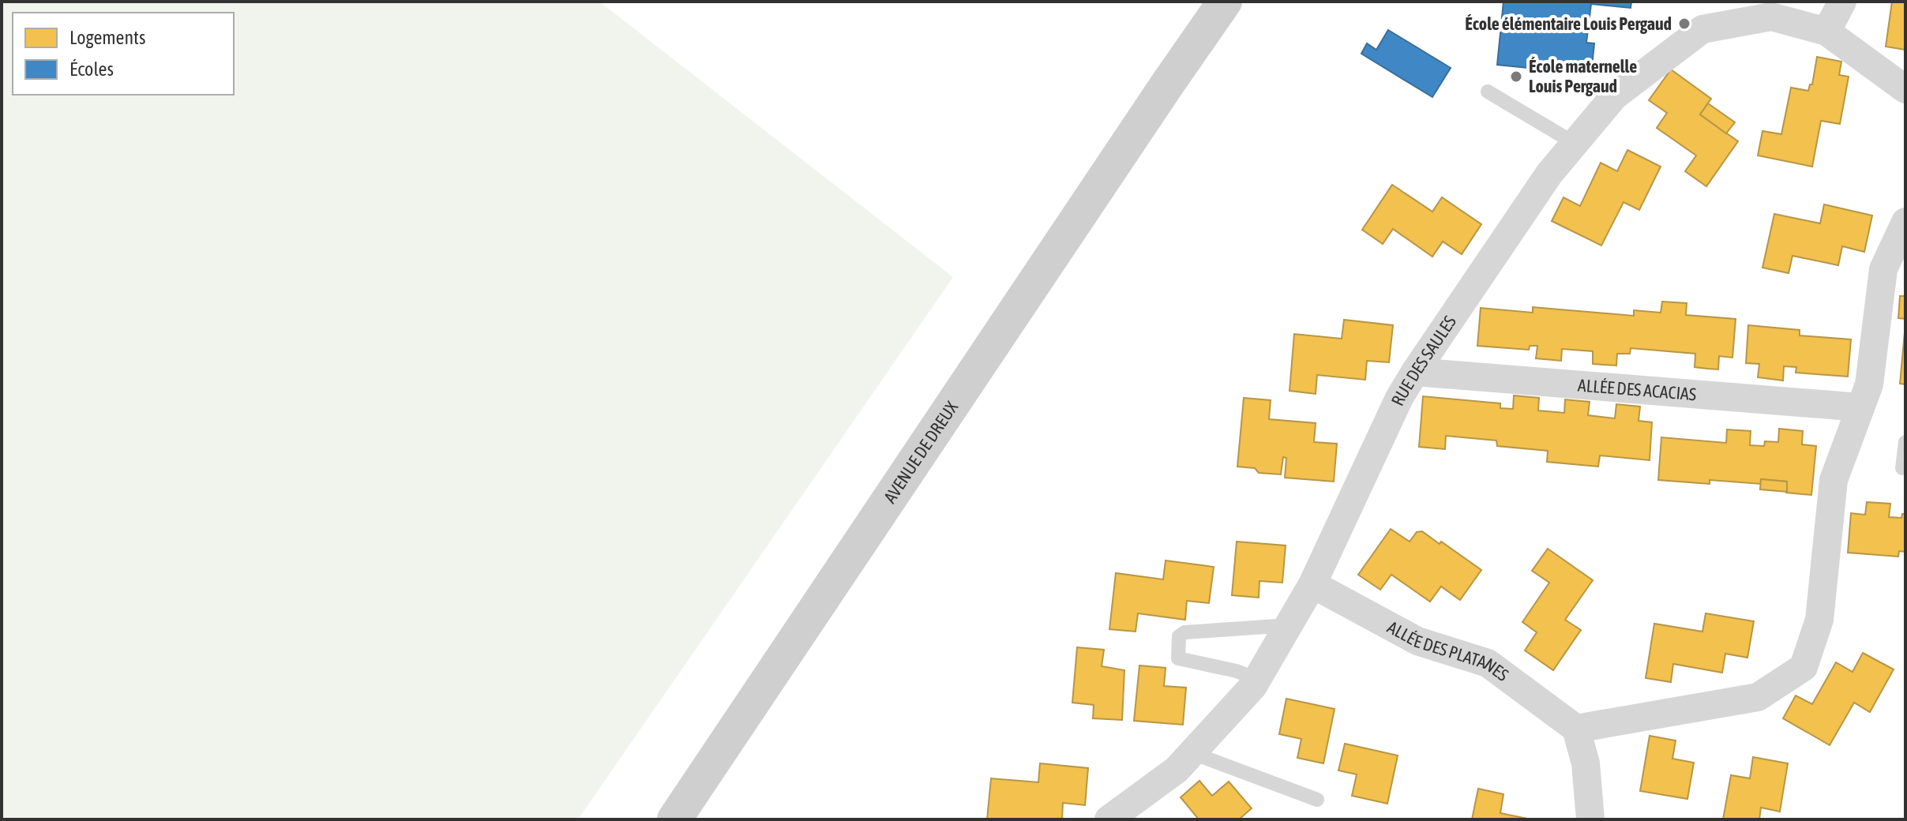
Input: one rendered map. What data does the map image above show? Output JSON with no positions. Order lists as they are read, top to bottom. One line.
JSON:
{"streets":{"main road":["AVENUE DE DREUX"],"street":["RUE DES SAULES","ALLÉE DES ACACIAS","ALLÉE DES PLATANES"]},"crossings":[["RUE DES SAULES","ALLÉE DES ACACIAS"],["RUE DES SAULES","ALLÉE DES PLATANES"]],"places":["École élémentaire Louis Pergaud","École maternelle Louis Pergaud"],"legend":["Logements","Écoles"]}
